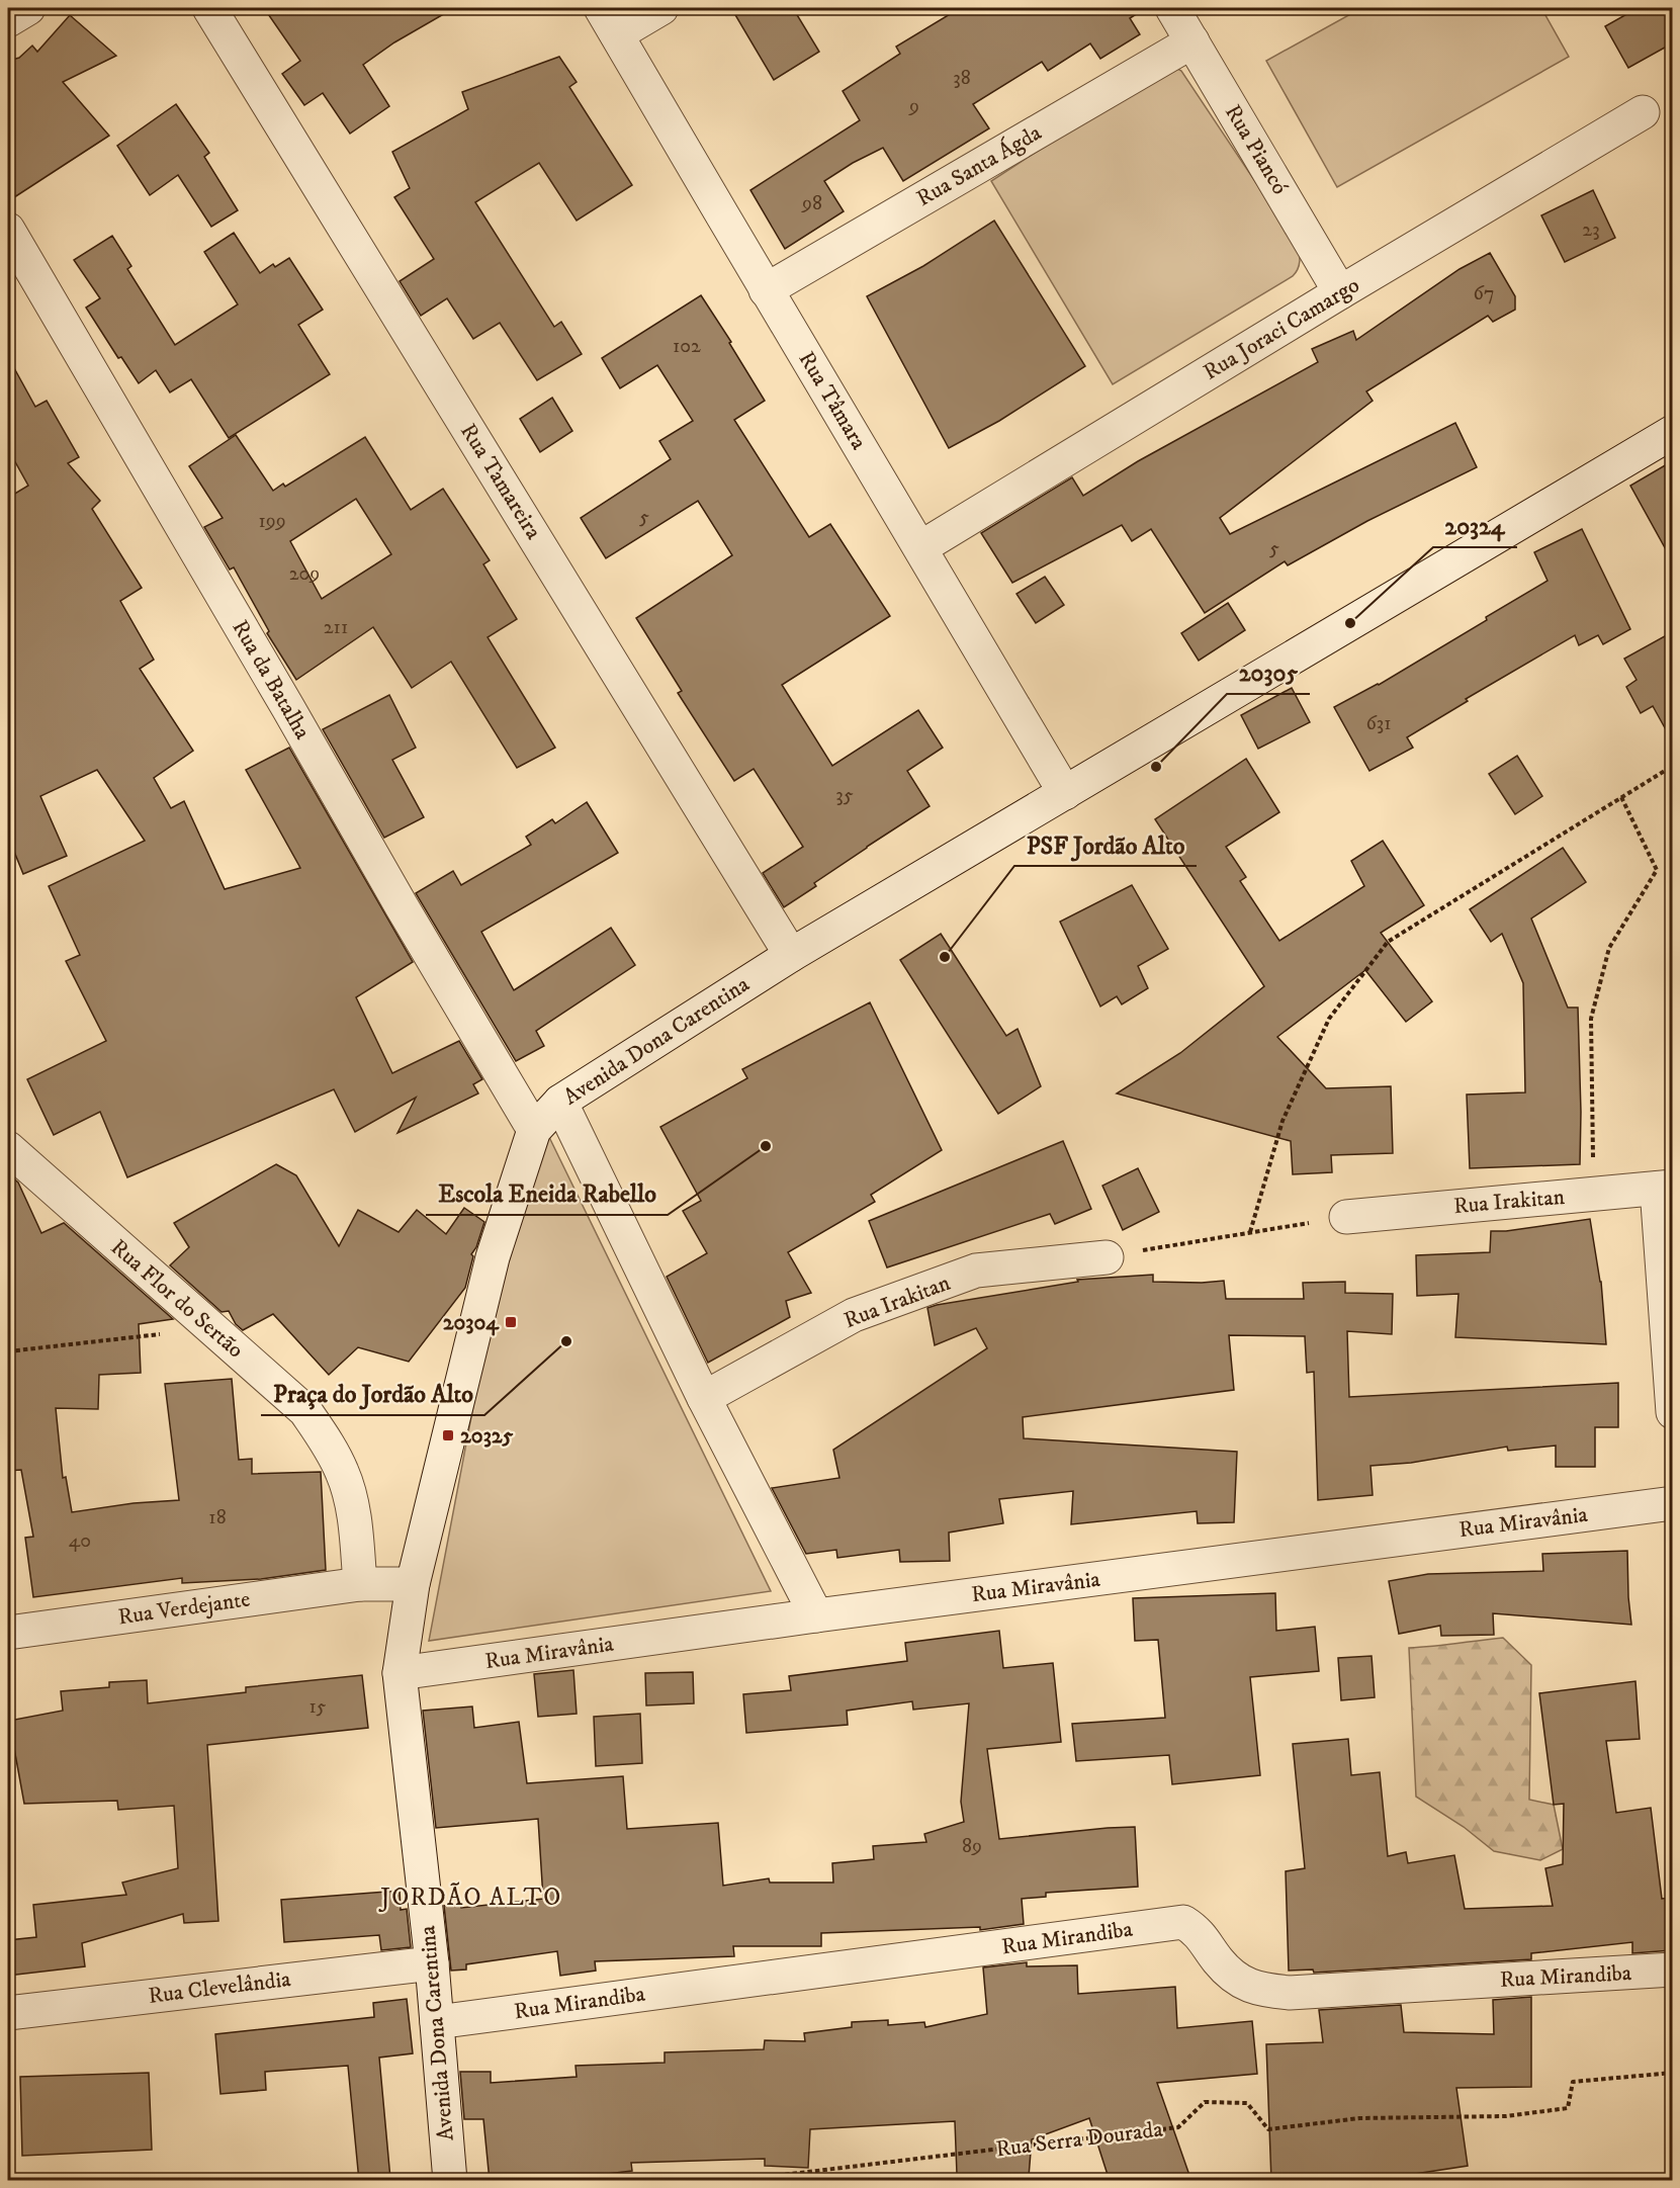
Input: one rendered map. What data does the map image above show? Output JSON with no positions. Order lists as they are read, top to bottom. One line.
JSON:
{"streets":{"street":["Rua Piancó","Rua Santa Ágda","Rua Joraci Camargo","Rua Tâmara","Rua Tamareira","Rua da Batalha","Avenida Dona Carentina","Rua Irakitan","Rua Flor do Sertão","Rua Miravânia","Rua Verdejante","Rua Mirandiba","Rua Clevelândia"],"path":["Rua Serra Dourada"]},"crossings":[["Rua Piancó","Rua Santa Ágda"],["Rua Piancó","Rua Joraci Camargo"],["Rua Santa Ágda","Rua Tâmara"],["Rua Joraci Camargo","Rua Tâmara"],["Rua Tâmara","Avenida Dona Carentina"],["Rua Tamareira","Avenida Dona Carentina"],["Rua da Batalha","Avenida Dona Carentina"],["Avenida Dona Carentina","Rua Miravânia"],["Avenida Dona Carentina","Rua Mirandiba"],["Avenida Dona Carentina","Rua Clevelândia"],["Rua Flor do Sertão","Rua Verdejante"]],"districts":["JORDÃO ALTO"],"places":{"other":["20324","20305","PSF Jordão Alto","Escola Eneida Rabello","Praça do Jordão Alto"],"transit":["20304","20325"]},"house_numbers":["38","9","98","23","67","102","5","199","5","209","211","631","35","18","40","15","89"]}
